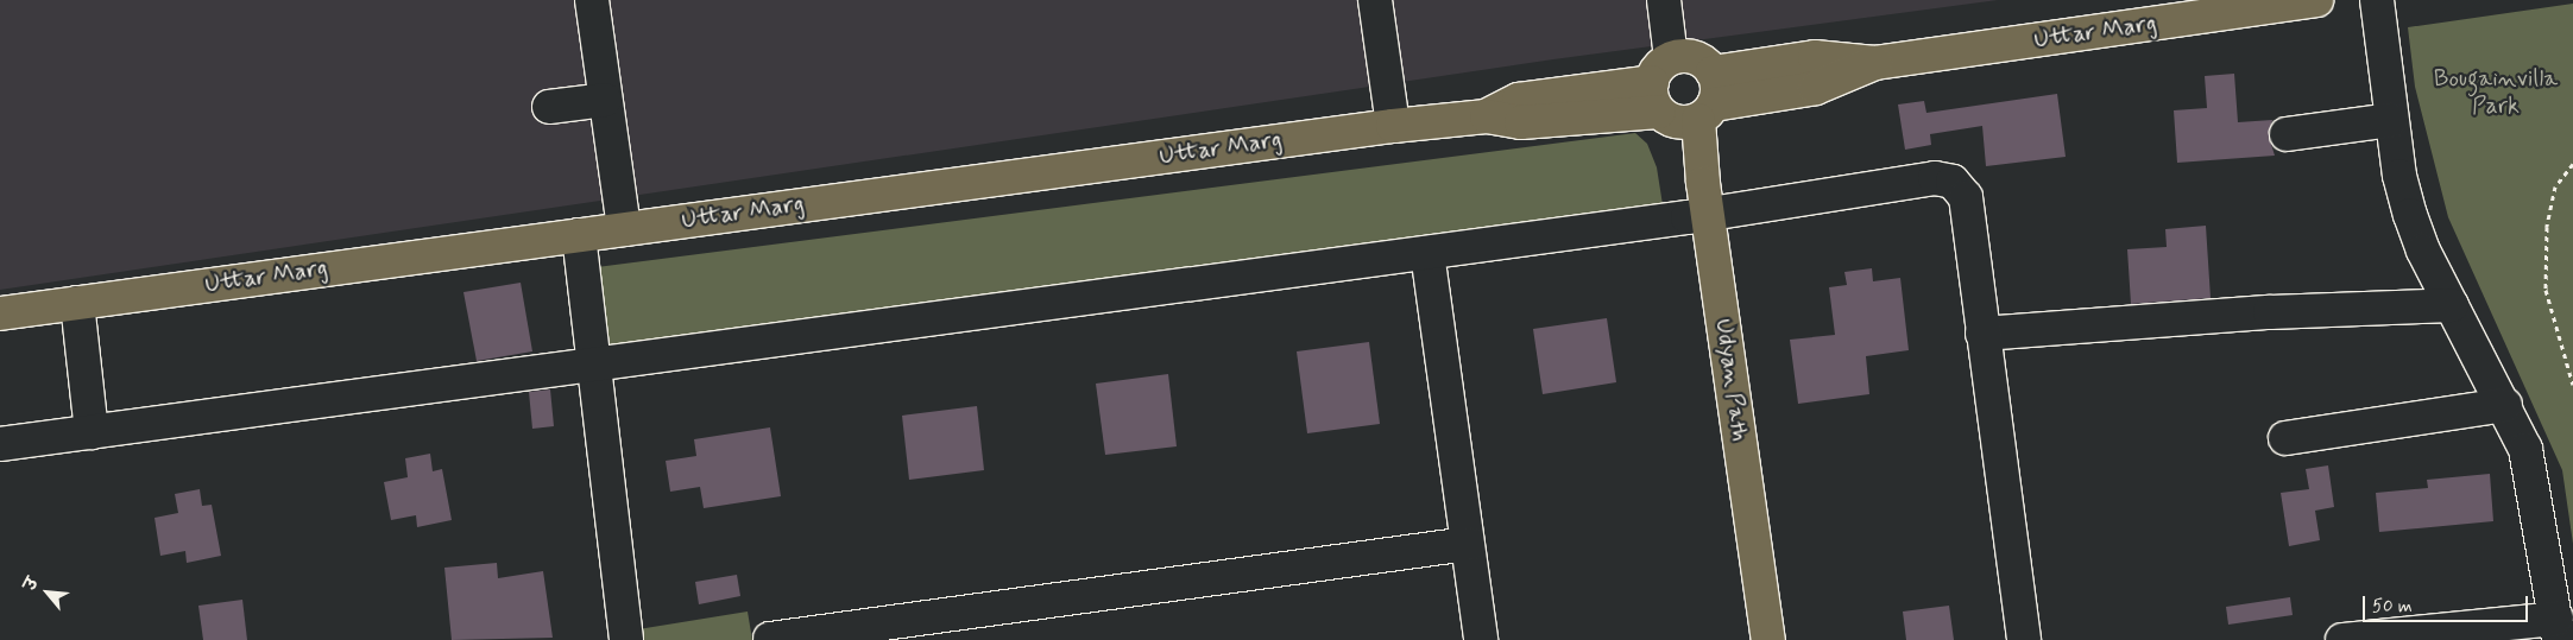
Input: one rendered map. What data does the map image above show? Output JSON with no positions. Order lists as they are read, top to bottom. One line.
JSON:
{"streets":{"main road":["Uttar Marg","Udyan Path"]},"crossings":[["Uttar Marg","Udyan Path"]],"parks":["Bougainvilla Park"],"scale_bar":"50 m","north":"top left"}
